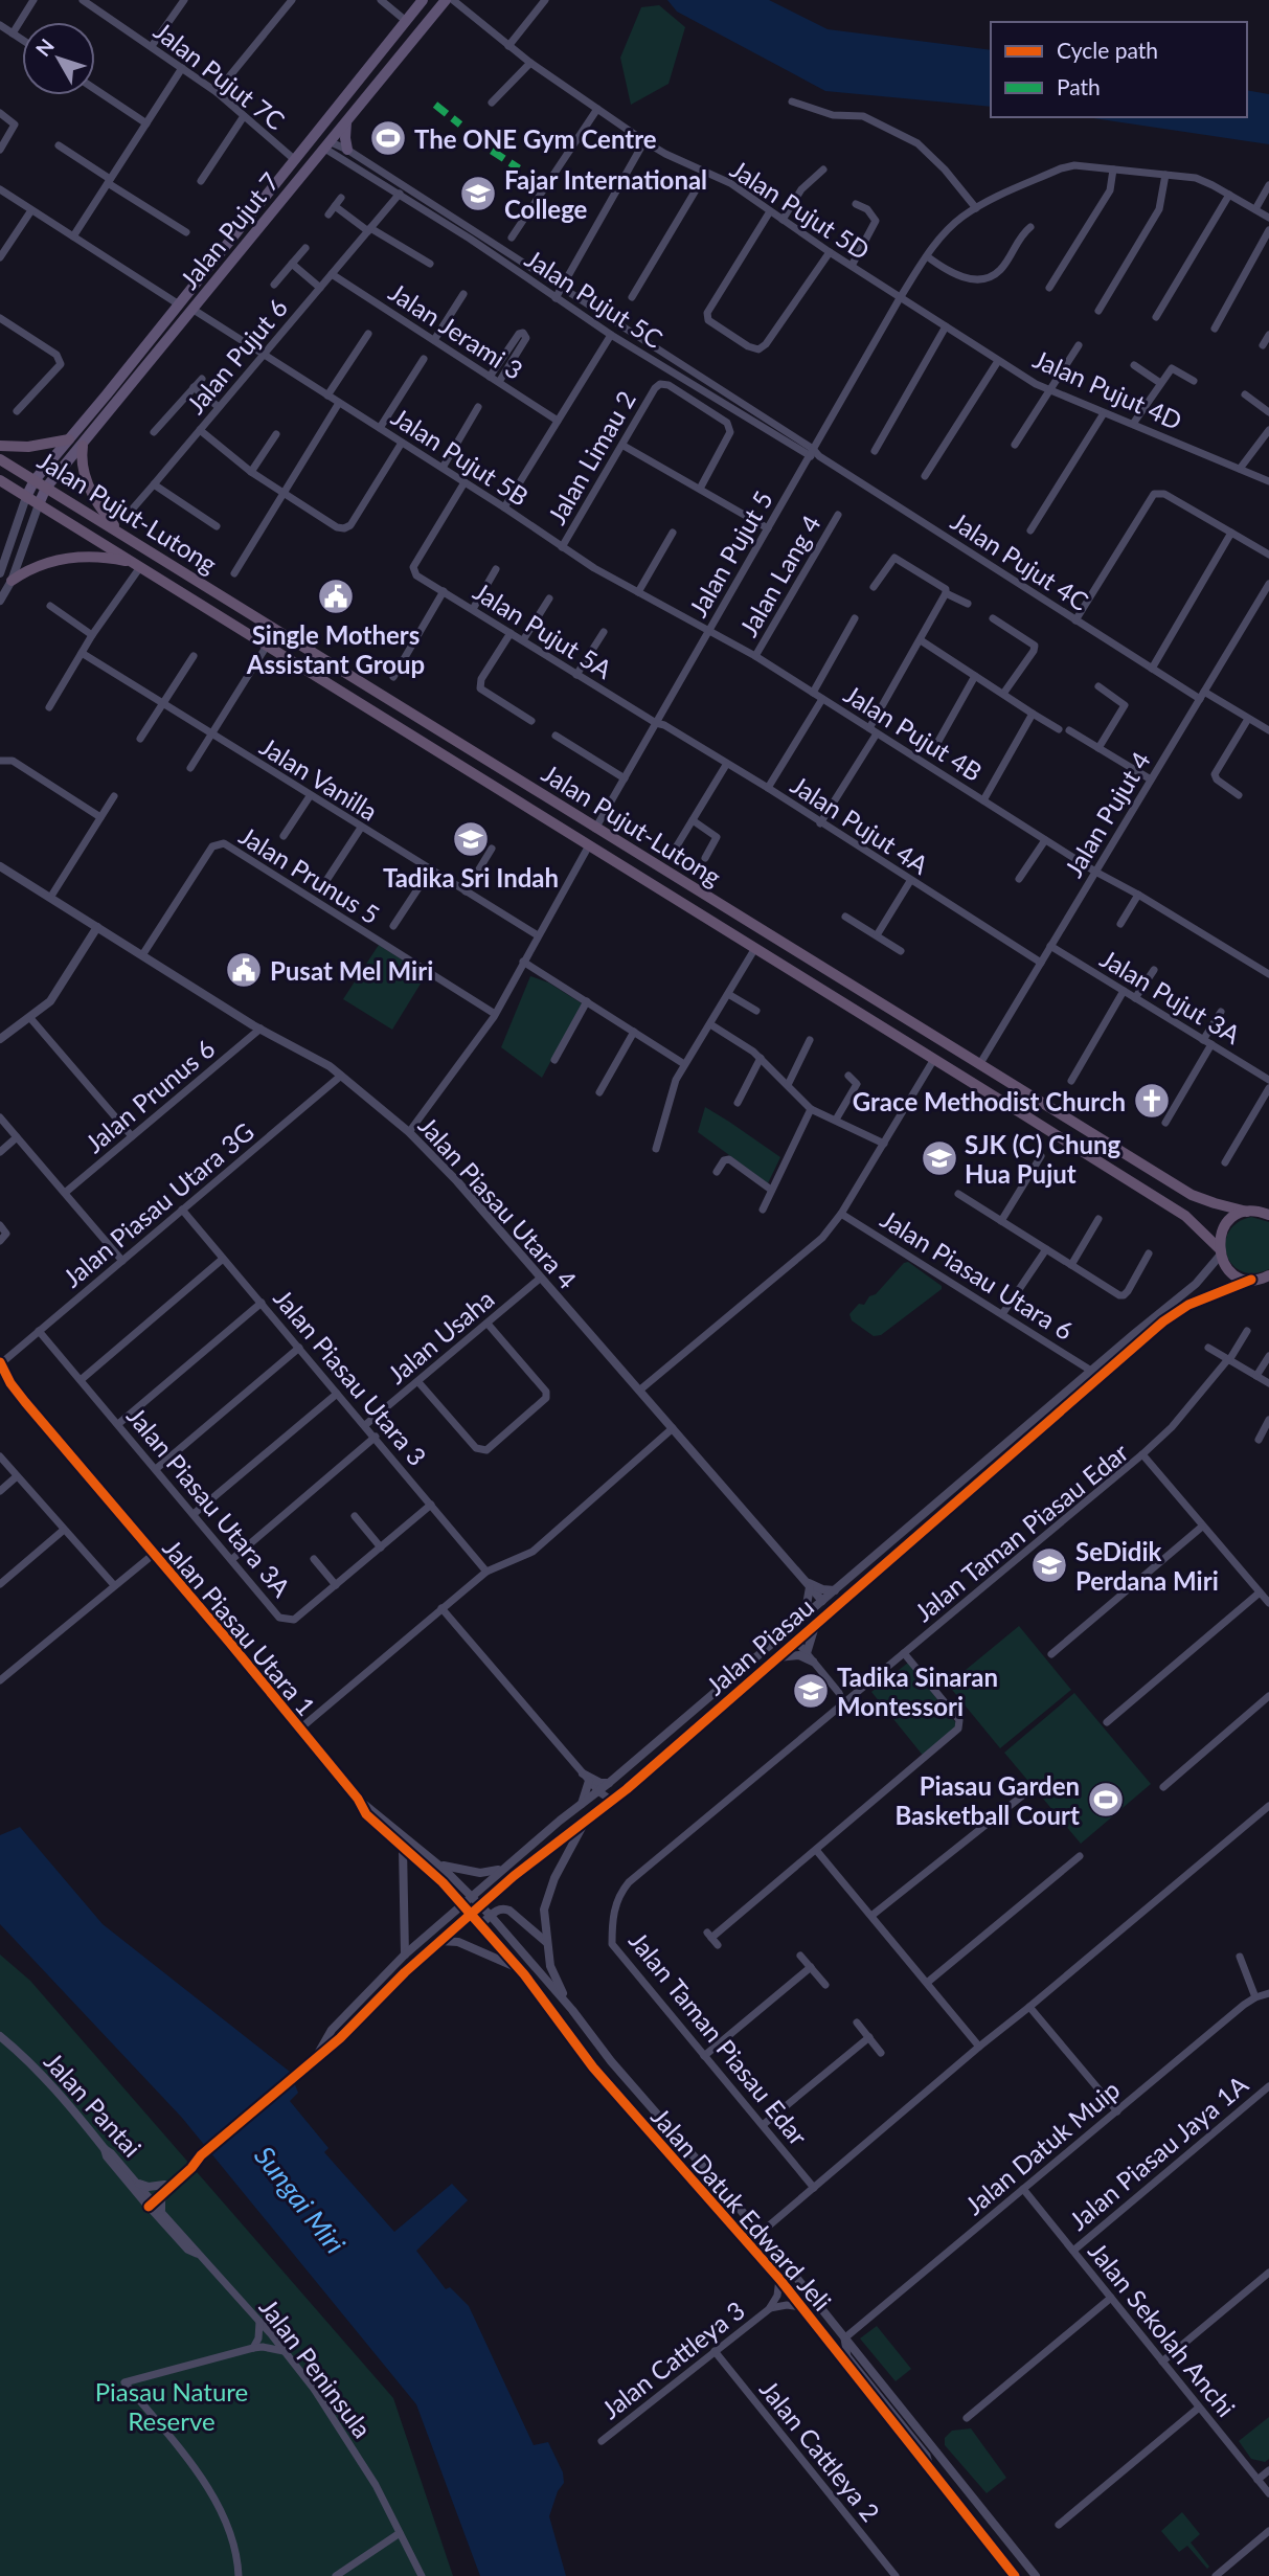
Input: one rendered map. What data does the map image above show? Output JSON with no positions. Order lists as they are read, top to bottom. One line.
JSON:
{"streets":{"highway":["Jalan Pujut-Lutong"],"main road":["Jalan Pujut 7"],"street":["Jalan Pujut 7C","Jalan Pujut 5D","Jalan Pujut 5C","Jalan Jerami 3","Jalan Pujut 6","Jalan Pujut 4D","Jalan Pujut 5B","Jalan Limau 2","Jalan Pujut 5","Jalan Pujut 4C","Jalan Lang 4","Jalan Pujut 5A","Jalan Pujut 4B","Jalan Vanilla","Jalan Pujut 4","Jalan Pujut 4A","Jalan Prunus 5","Jalan Pujut 3A","Jalan Prunus 6","Jalan Piasau Utara 4","Jalan Piasau Utara 3G","Jalan Piasau Utara 6","Jalan Usaha","Jalan Piasau Utara 3","Jalan Piasau Utara 3A","Jalan Taman Piasau Edar","Jalan Piasau Utara 1","Jalan Piasau","Jalan Pantai","Jalan Datuk Muip","Jalan Piasau Jaya 1A","Jalan Datuk Edward Jeli","Jalan Sekolah Anchi","Jalan Cattleya 3","Jalan Peninsula","Jalan Cattleya 2"]},"crossings":[["Jalan Pujut 7C","Jalan Pujut 7"],["Jalan Pujut 5D","Jalan Pujut 4D"],["Jalan Pujut 5D","Jalan Pujut 5"],["Jalan Pujut 7","Jalan Pujut 5C"],["Jalan Pujut 7","Jalan Pujut 5B"],["Jalan Pujut 7","Jalan Pujut-Lutong"],["Jalan Pujut 5C","Jalan Pujut 6"],["Jalan Pujut 5C","Jalan Pujut 5"],["Jalan Pujut 5C","Jalan Pujut 4C"],["Jalan Jerami 3","Jalan Pujut 6"],["Jalan Pujut 6","Jalan Pujut 5B"],["Jalan Pujut 4D","Jalan Pujut 5"],["Jalan Pujut 5B","Jalan Limau 2"],["Jalan Pujut 5B","Jalan Pujut 5"],["Jalan Pujut 5B","Jalan Pujut 5A"],["Jalan Pujut 5B","Jalan Pujut 4B"],["Jalan Pujut-Lutong","Jalan Pujut 5"],["Jalan Pujut-Lutong","Jalan Pujut 4"],["Jalan Pujut-Lutong","Jalan Piasau"],["Jalan Pujut 5","Jalan Pujut 4C"],["Jalan Pujut 5","Jalan Pujut 5A"],["Jalan Pujut 5","Jalan Pujut 4B"],["Jalan Pujut 5","Jalan Pujut 4A"],["Jalan Pujut 4C","Jalan Pujut 4"],["Jalan Lang 4","Jalan Pujut 4B"],["Jalan Pujut 5A","Jalan Pujut 4A"],["Jalan Pujut 4B","Jalan Pujut 4"],["Jalan Pujut 4","Jalan Pujut 4A"],["Jalan Pujut 4","Jalan Pujut 3A"],["Jalan Prunus 5","Jalan Piasau Utara 4"],["Jalan Prunus 6","Jalan Piasau Utara 4"],["Jalan Piasau Utara 4","Jalan Piasau Utara 3G"],["Jalan Piasau Utara 4","Jalan Usaha"],["Jalan Piasau Utara 4","Jalan Piasau"],["Jalan Piasau Utara 3G","Jalan Piasau Utara 3"],["Jalan Piasau Utara 3G","Jalan Piasau Utara 3A"],["Jalan Piasau Utara 3G","Jalan Piasau Utara 1"],["Jalan Piasau Utara 6","Jalan Piasau"],["Jalan Usaha","Jalan Piasau Utara 3"],["Jalan Piasau Utara 3","Jalan Piasau Utara 3A"],["Jalan Piasau Utara 1","Jalan Piasau"],["Jalan Piasau Utara 1","Jalan Datuk Edward Jeli"],["Jalan Piasau","Jalan Datuk Edward Jeli"],["Jalan Pantai","Jalan Peninsula"],["Jalan Datuk Muip","Jalan Datuk Edward Jeli"],["Jalan Datuk Muip","Jalan Sekolah Anchi"],["Jalan Piasau Jaya 1A","Jalan Sekolah Anchi"],["Jalan Datuk Edward Jeli","Jalan Cattleya 3"],["Jalan Cattleya 3","Jalan Cattleya 2"]],"water":["Sungai Miri"],"parks":["Piasau Nature Reserve"],"places":{"sports":["The ONE Gym Centre","Piasau Garden Basketball Court"],"school or university":["Fajar International College","Tadika Sri Indah","SJK (C) Chung Hua Pujut","SeDidik Perdana Miri","Tadika Sinaran Montessori"],"public building":["Single Mothers Assistant Group","Pusat Mel Miri"],"church":["Grace Methodist Church"]},"legend":["Cycle path","Path"],"north":"top left"}
